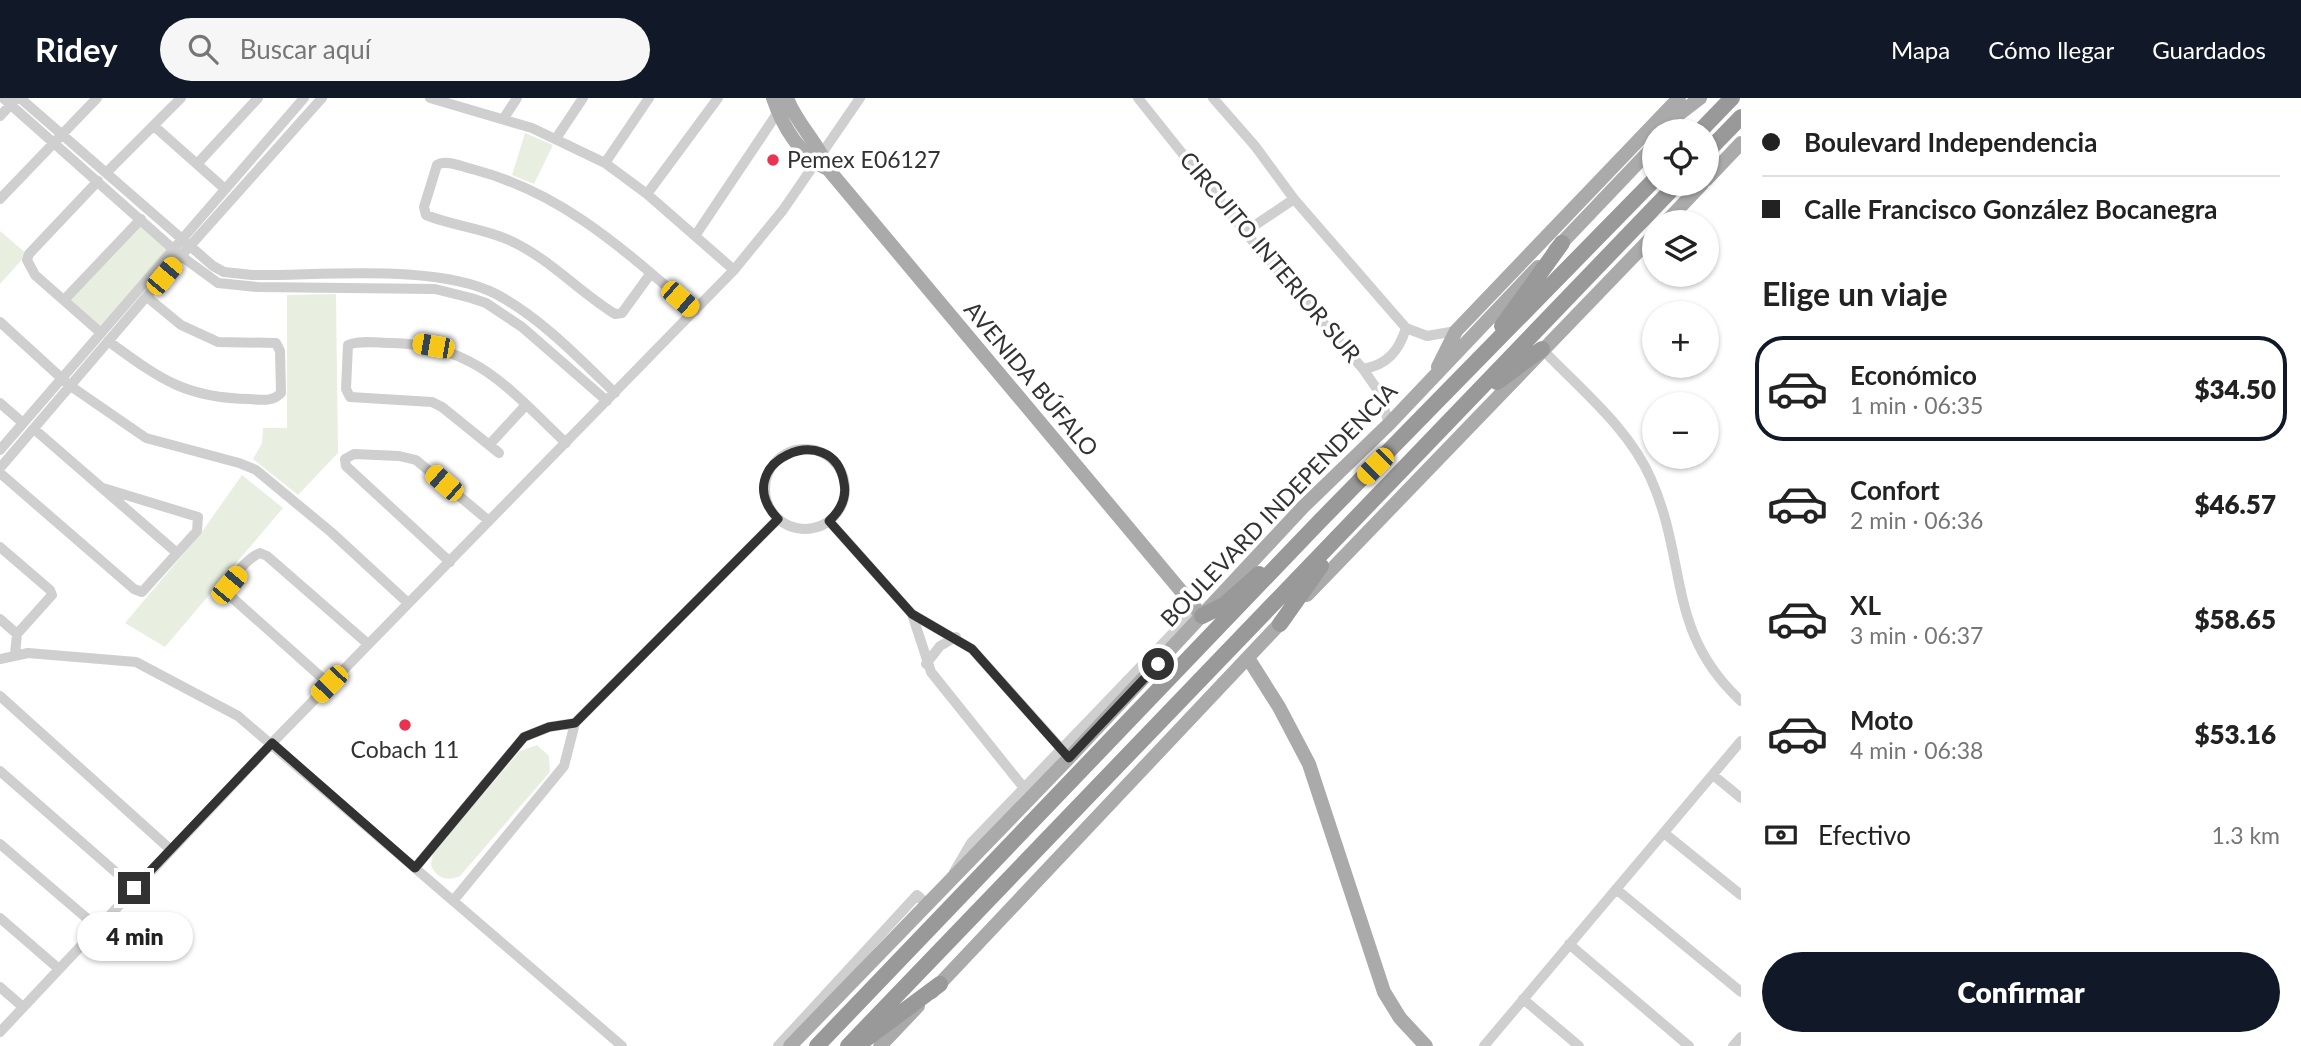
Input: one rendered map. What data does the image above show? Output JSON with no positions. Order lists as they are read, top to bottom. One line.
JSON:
{"streets":{"main road":["AVENIDA BÚFALO","BOULEVARD INDEPENDENCIA"],"street":["CIRCUITO INTERIOR SUR"]},"crossings":[["CIRCUITO INTERIOR SUR","BOULEVARD INDEPENDENCIA"],["AVENIDA BÚFALO","BOULEVARD INDEPENDENCIA"]],"places":["Pemex E06127","Cobach 11"],"page":{"header":"Ridey","search":"Buscar aquí","nav":["Mapa","Cómo llegar","Guardados"],"banner":["Boulevard Independencia","Calle Francisco González Bocanegra"],"map_buttons":["+","−"],"heading":"Elige un viaje","list":[{"name":"Económico","note":"1 min · 06:35","value":"$34.50"},{"name":"Confort","note":"2 min · 06:36","value":"$46.57"},{"name":"XL","note":"3 min · 06:37","value":"$58.65"},{"name":"Moto","note":"4 min · 06:38","value":"$53.16"}],"pay":["Efectivo","1.3 km"],"bubble":"4 min","buttons":"Confirmar"}}
